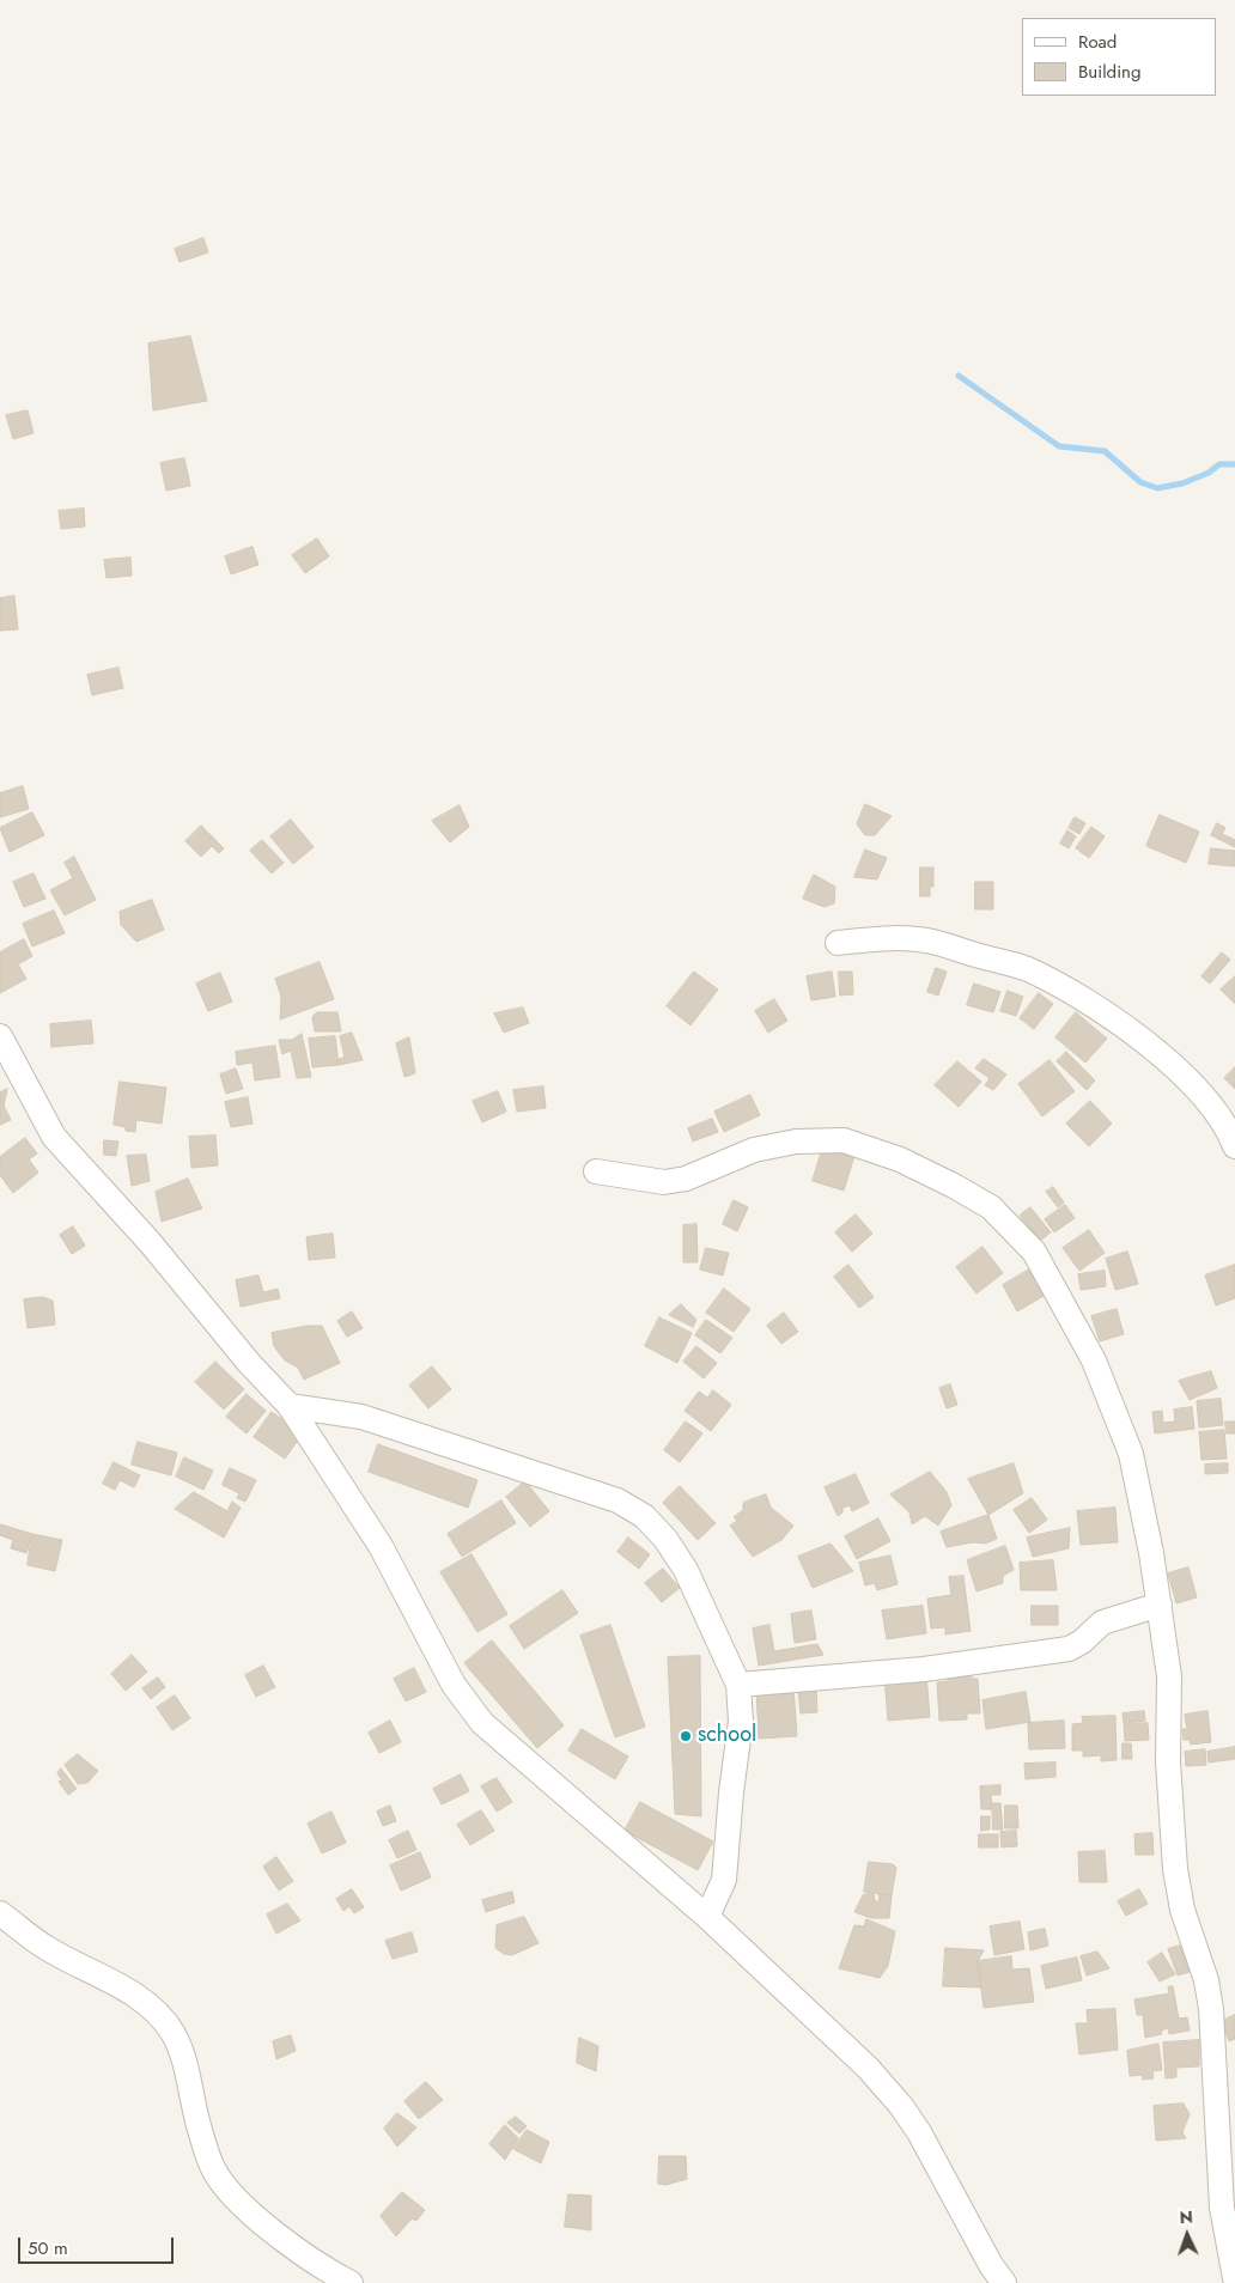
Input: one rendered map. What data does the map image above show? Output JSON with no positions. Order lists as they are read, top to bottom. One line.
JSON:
{"places":["school"],"legend":["Road","Building"],"scale_bar":"50 m","north":"top"}
